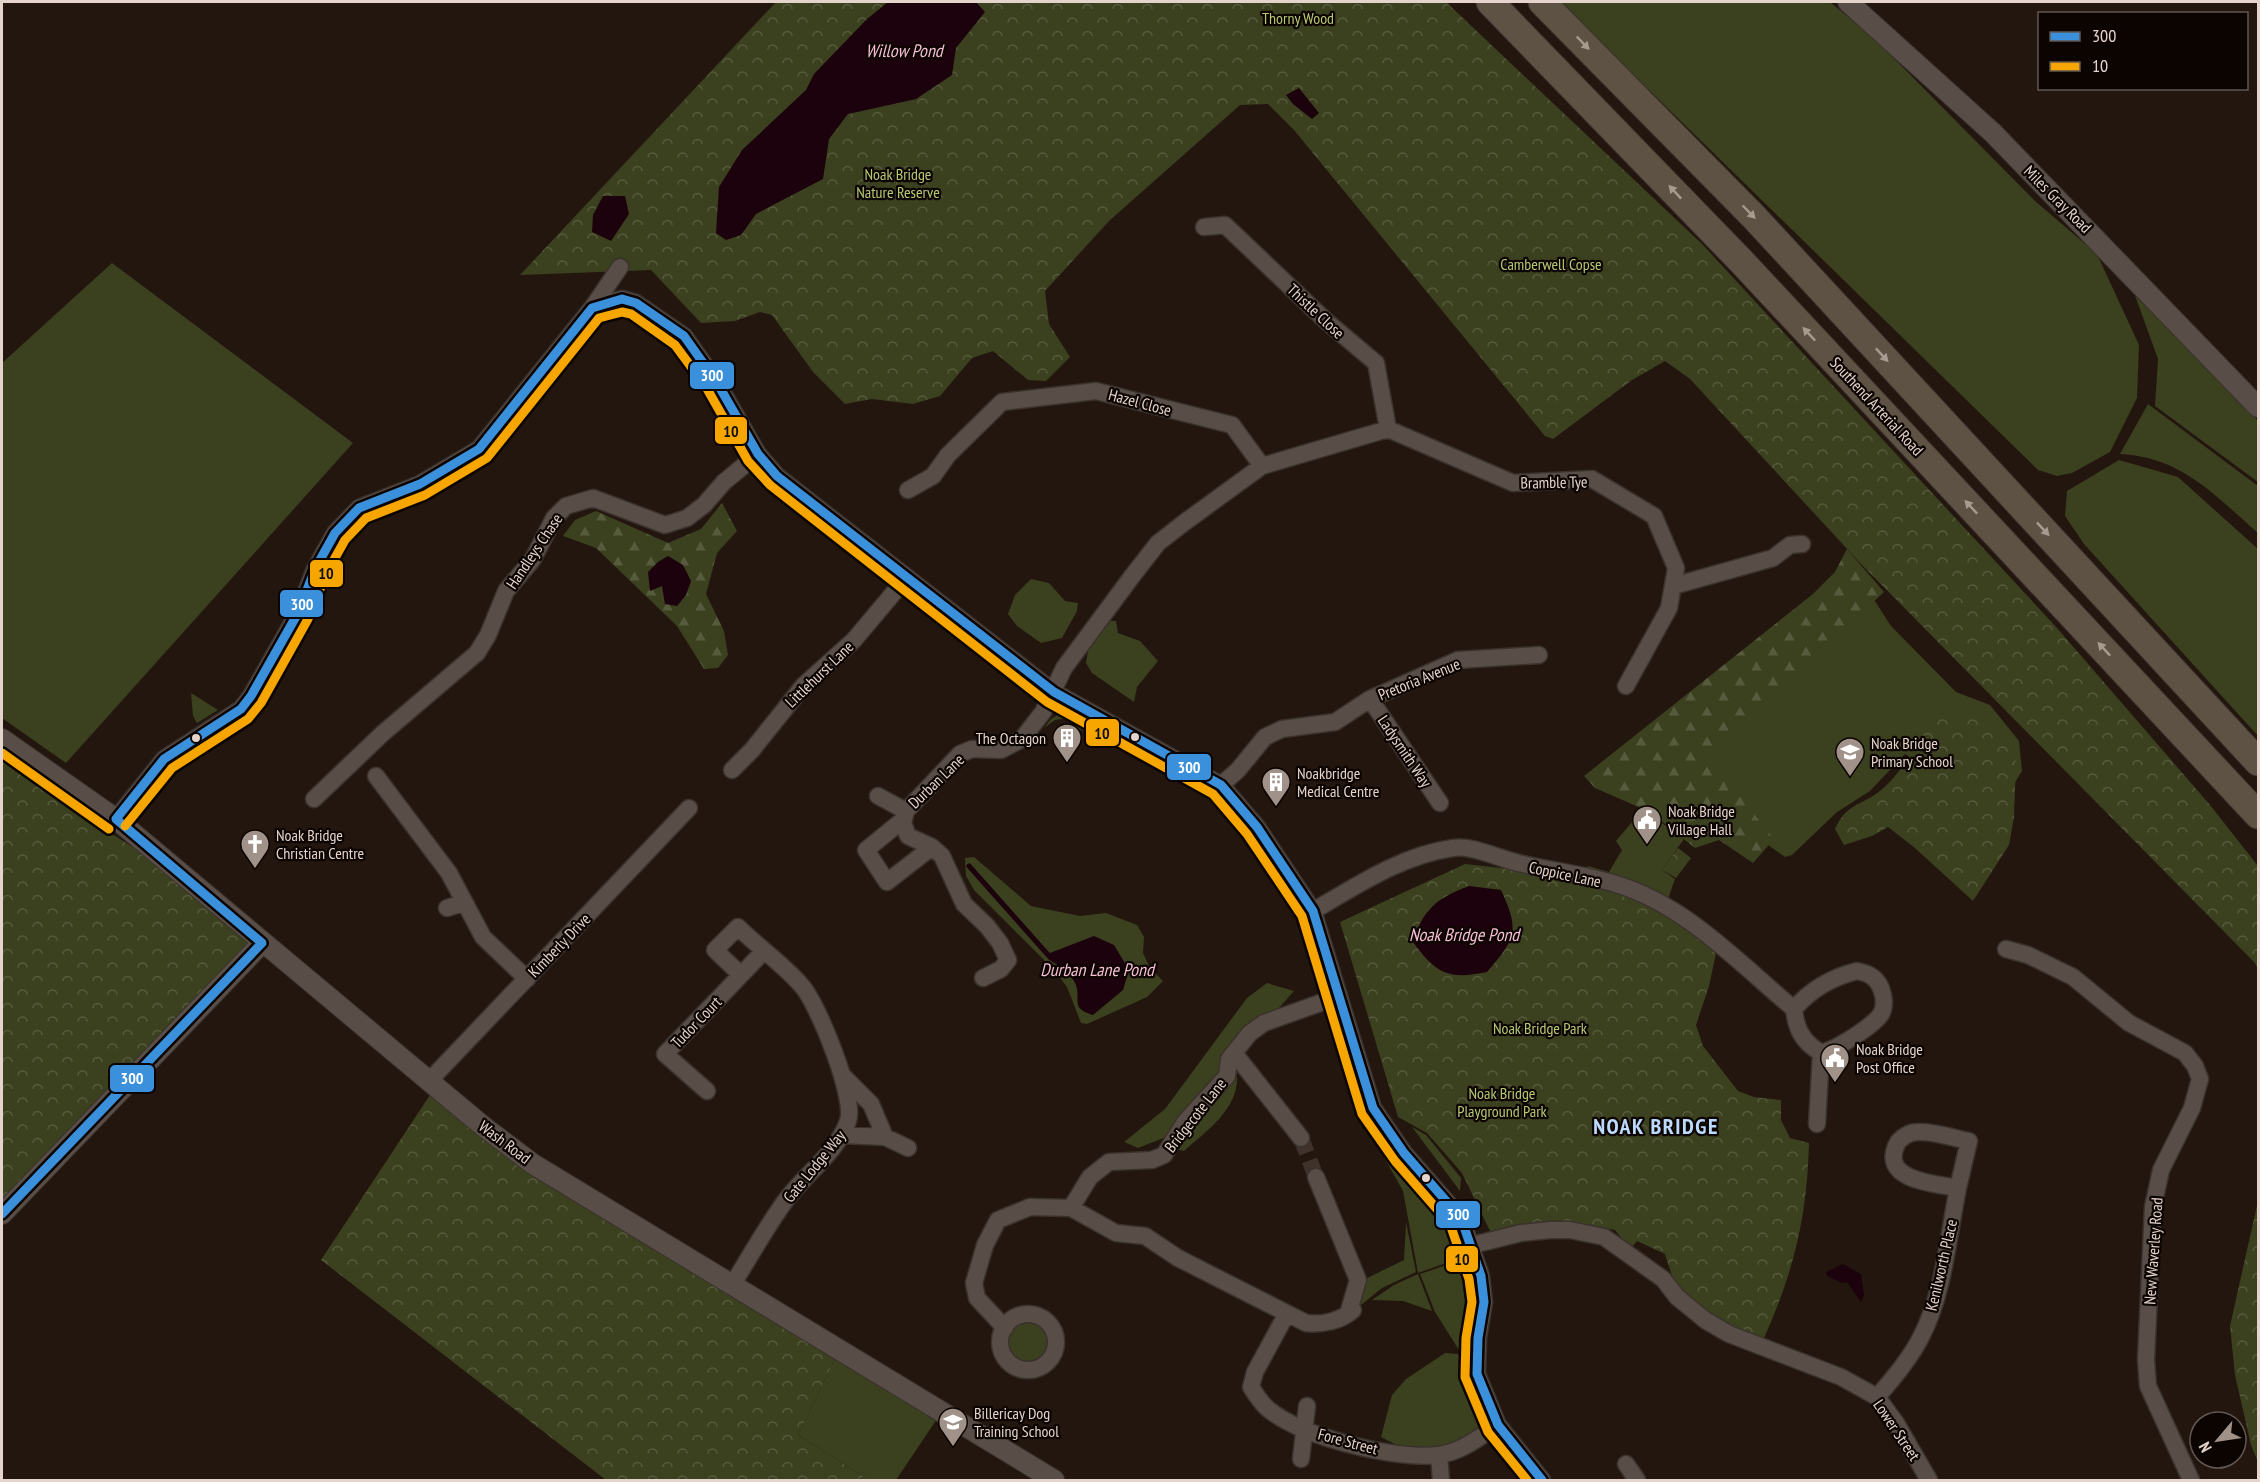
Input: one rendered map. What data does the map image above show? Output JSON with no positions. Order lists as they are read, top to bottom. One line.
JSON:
{"streets":{"highway":["Southend Arterial Road"],"street":["Miles Gray Road","Thistle Close","Hazel Close","Bramble Tye","Handleys Chase","Littlehurst Lane","Pretoria Avenue","Ladysmith Way","Durban Lane","Coppice Lane","Kimberly Drive","Tudor Court","Bridgecote Lane","Wash Road","Gate Lodge Way","New Waverley Road","Kenilworth Place","Lower Street","Fore Street"]},"crossings":[["Thistle Close","Bramble Tye"],["Pretoria Avenue","Ladysmith Way"],["Kimberly Drive","Wash Road"],["Tudor Court","Gate Lodge Way"],["Wash Road","Gate Lodge Way"],["Kenilworth Place","Lower Street"]],"districts":["NOAK BRIDGE"],"water":["Willow Pond","Noak Bridge Pond","Durban Lane Pond"],"parks":["Thorny Wood","Noak Bridge Nature Reserve","Camberwell Copse","Noak Bridge Park","Noak Bridge Playground Park"],"places":{"building":["The Octagon","Noakbridge Medical Centre"],"school or university":["Noak Bridge Primary School","Billericay Dog Training School"],"public building":["Noak Bridge Village Hall","Noak Bridge Post Office"],"church":["Noak Bridge Christian Centre"]},"lines":["transit line 300","transit line 10"],"legend":["300","10"],"north":"bottom left"}
